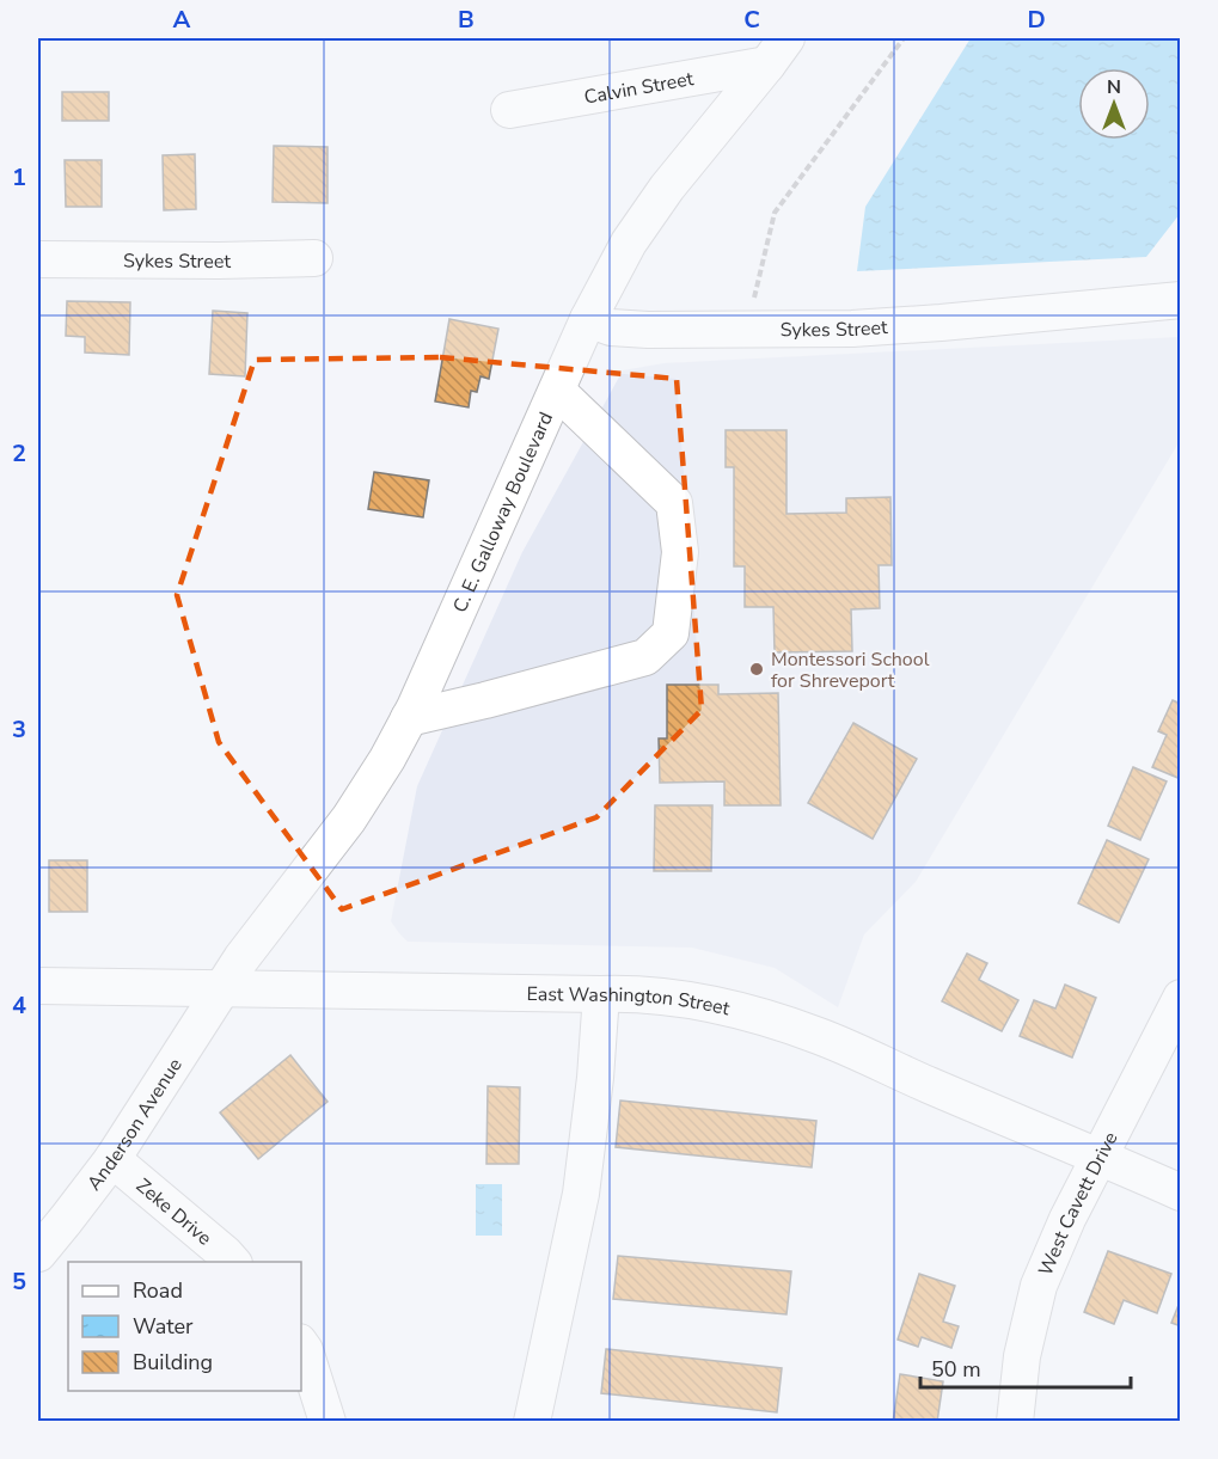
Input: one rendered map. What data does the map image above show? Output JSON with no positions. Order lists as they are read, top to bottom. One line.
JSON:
{"streets":{"street":["Calvin Street","Sykes Street","C. E. Galloway Boulevard","East Washington Street","Anderson Avenue","West Cavett Drive","Zeke Drive"]},"crossings":[["Calvin Street","C. E. Galloway Boulevard"],["Sykes Street","C. E. Galloway Boulevard"],["C. E. Galloway Boulevard","East Washington Street"],["C. E. Galloway Boulevard","Anderson Avenue"],["East Washington Street","Anderson Avenue"],["East Washington Street","West Cavett Drive"],["Anderson Avenue","Zeke Drive"]],"places":["Montessori School for Shreveport"],"legend":["Road","Water","Building"],"scale_bar":"50 m","north":"top","grid":{"columns":["A","B","C","D"],"rows":["1","2","3","4","5"]}}
